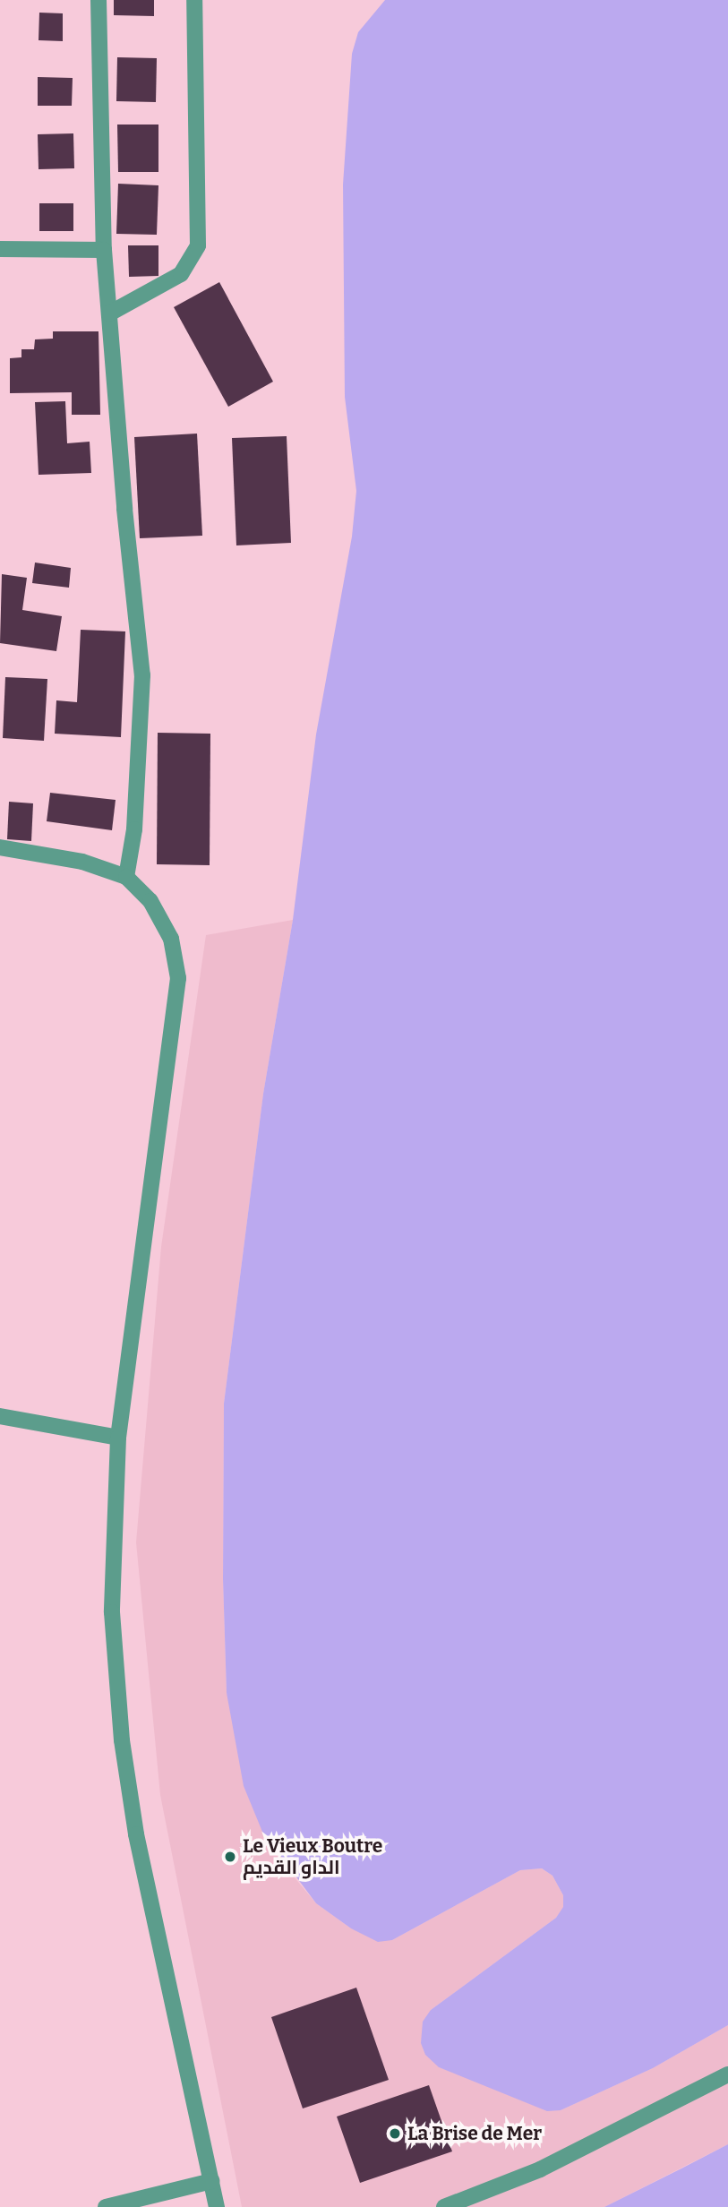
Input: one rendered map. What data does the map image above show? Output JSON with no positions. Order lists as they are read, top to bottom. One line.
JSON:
{"places":["Le Vieux Boutre الداو القديم","La Brise de Mer"]}
